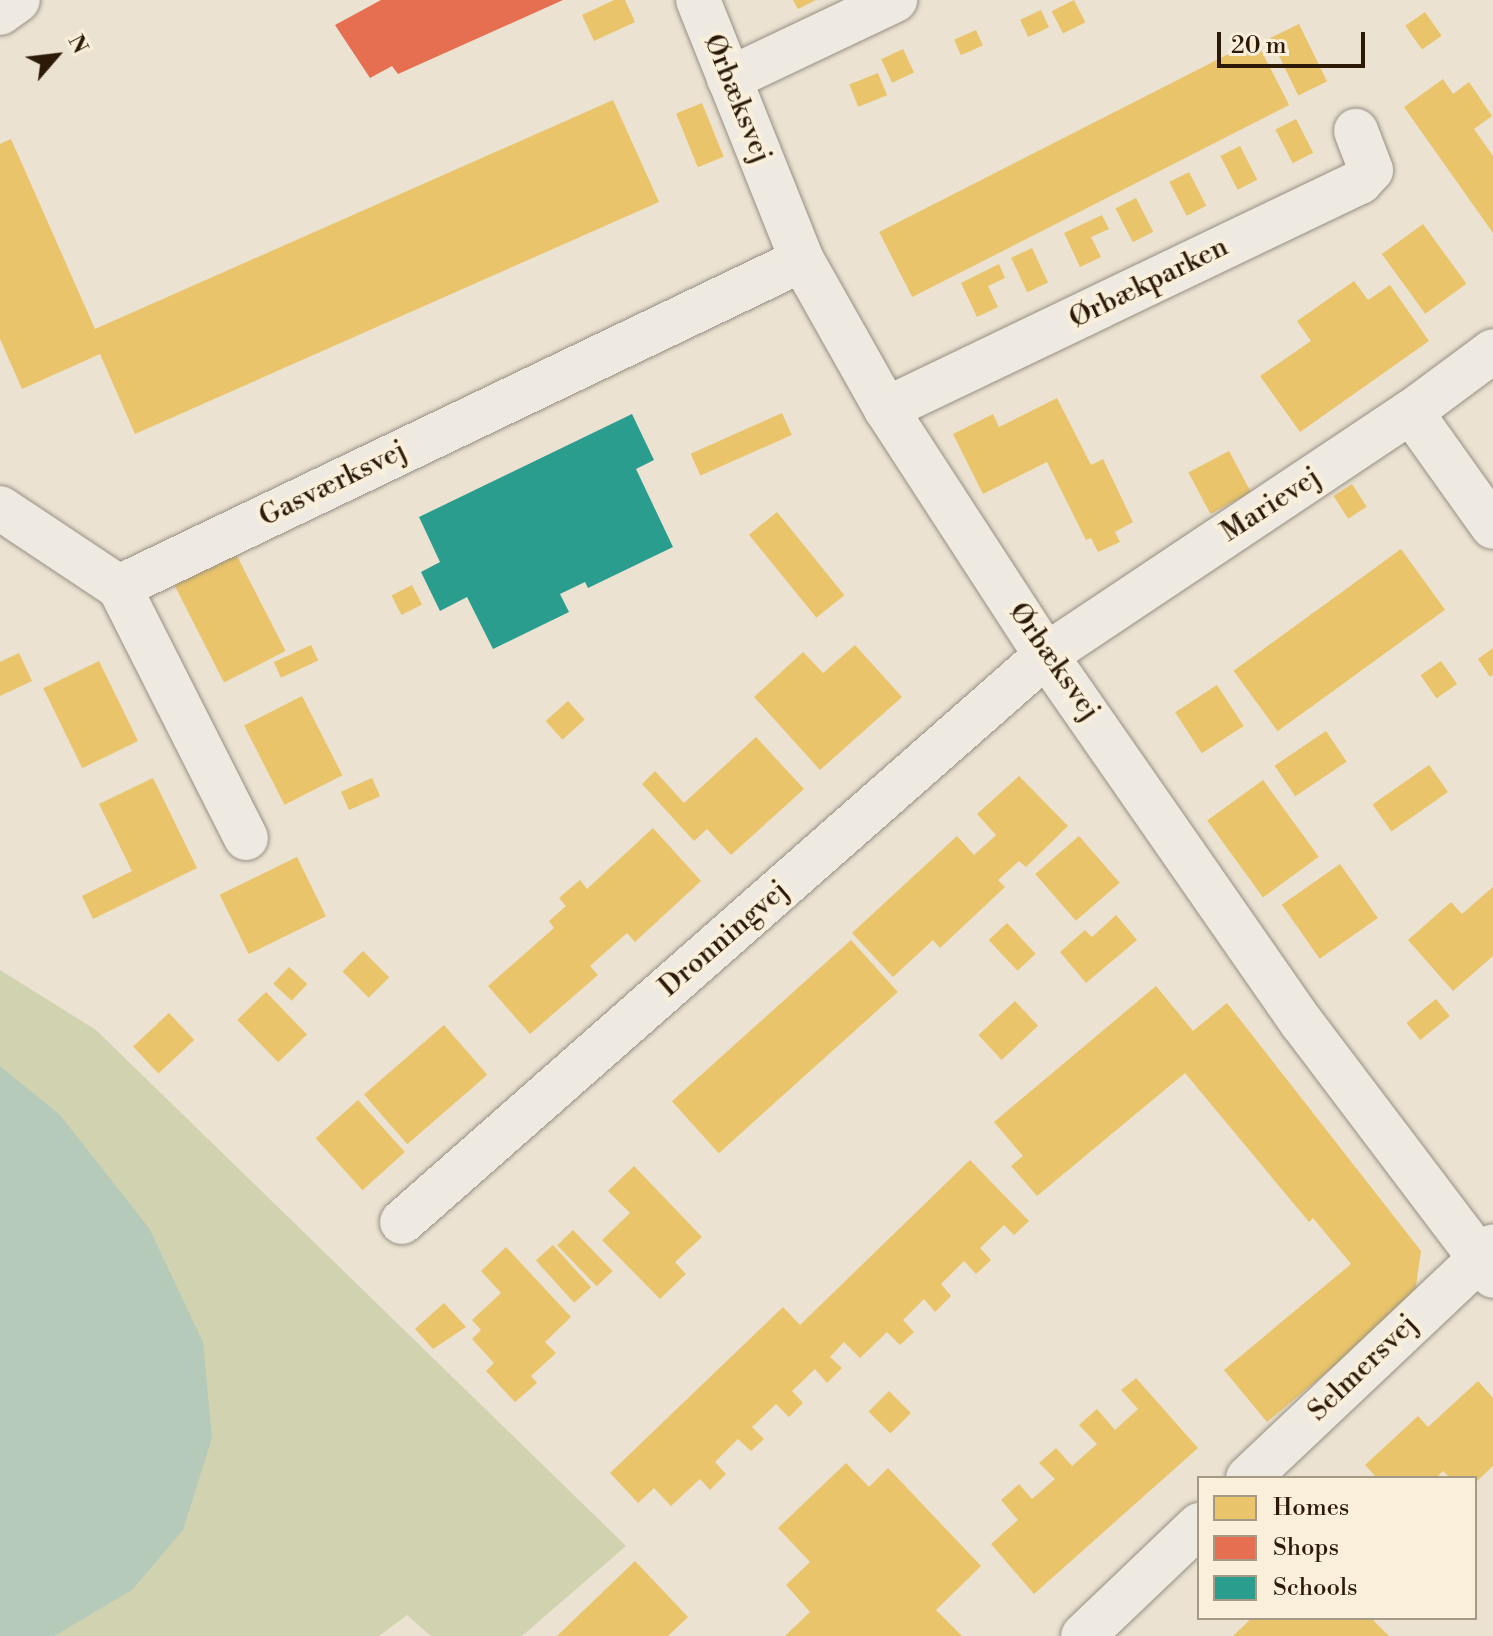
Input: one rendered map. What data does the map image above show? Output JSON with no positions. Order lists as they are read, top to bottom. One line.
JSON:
{"streets":{"street":["Ørbæksvej","Ørbækparken","Gasværksvej","Marievej","Dronningvej","Selmersvej"]},"crossings":[["Ørbæksvej","Ørbækparken"],["Ørbæksvej","Gasværksvej"],["Ørbæksvej","Marievej"],["Ørbæksvej","Dronningvej"],["Ørbæksvej","Selmersvej"],["Marievej","Dronningvej"]],"legend":["Homes","Shops","Schools"],"scale_bar":"20 m","north":"top right"}
